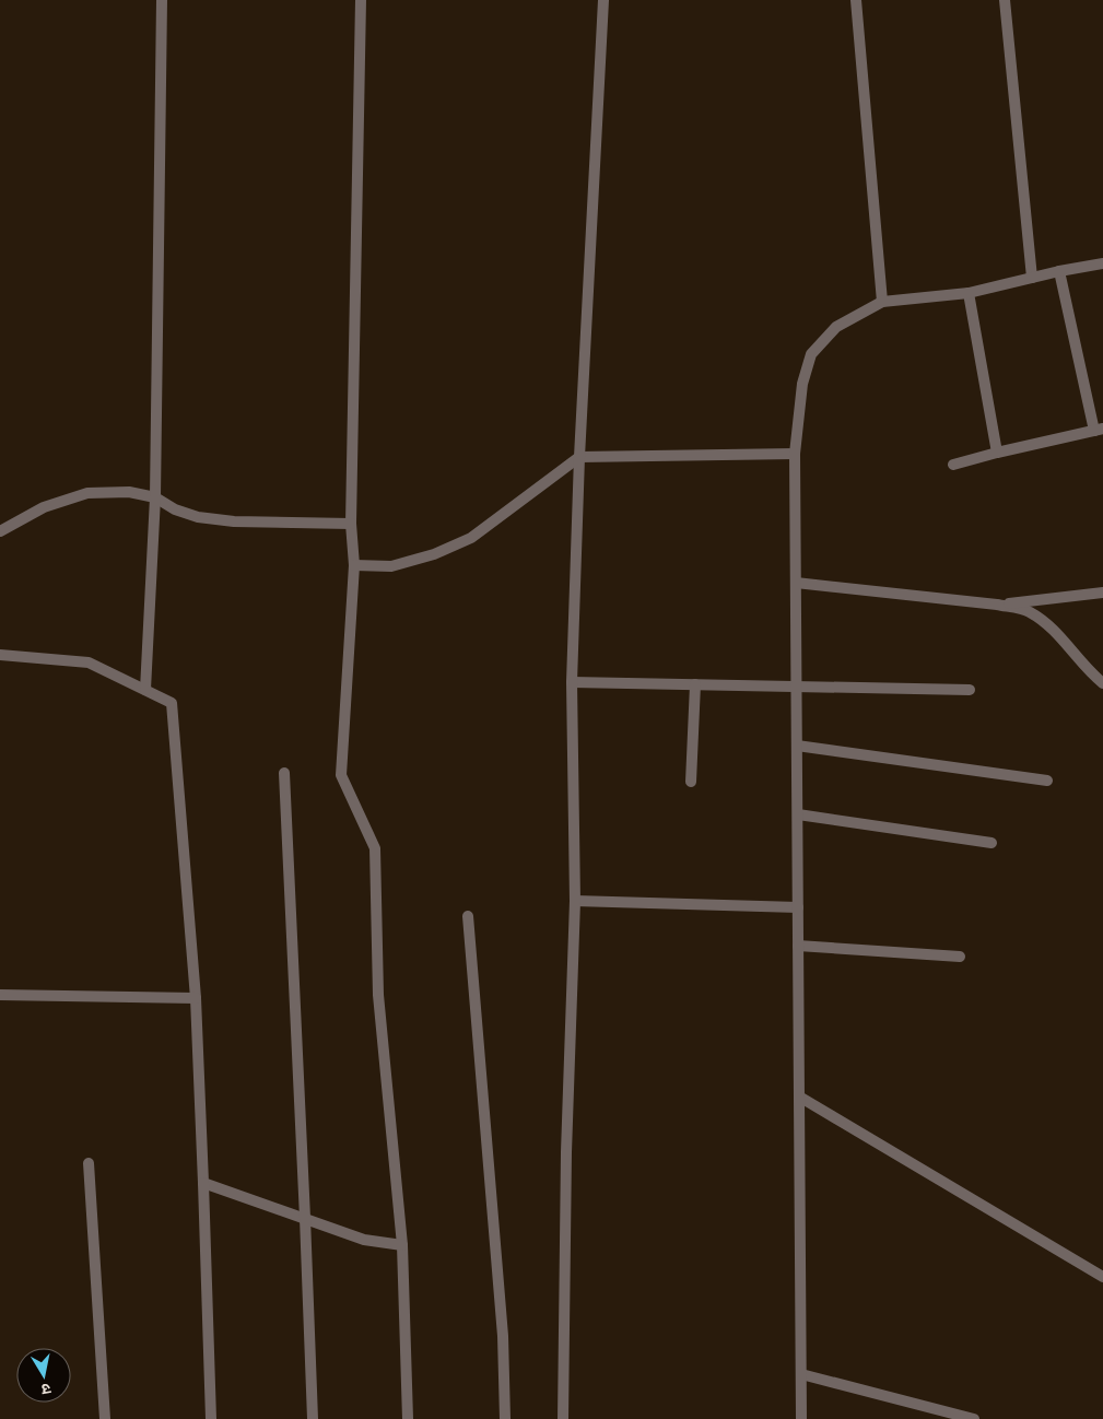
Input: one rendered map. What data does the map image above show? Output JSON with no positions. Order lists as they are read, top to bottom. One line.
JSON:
{"north":"bottom"}
